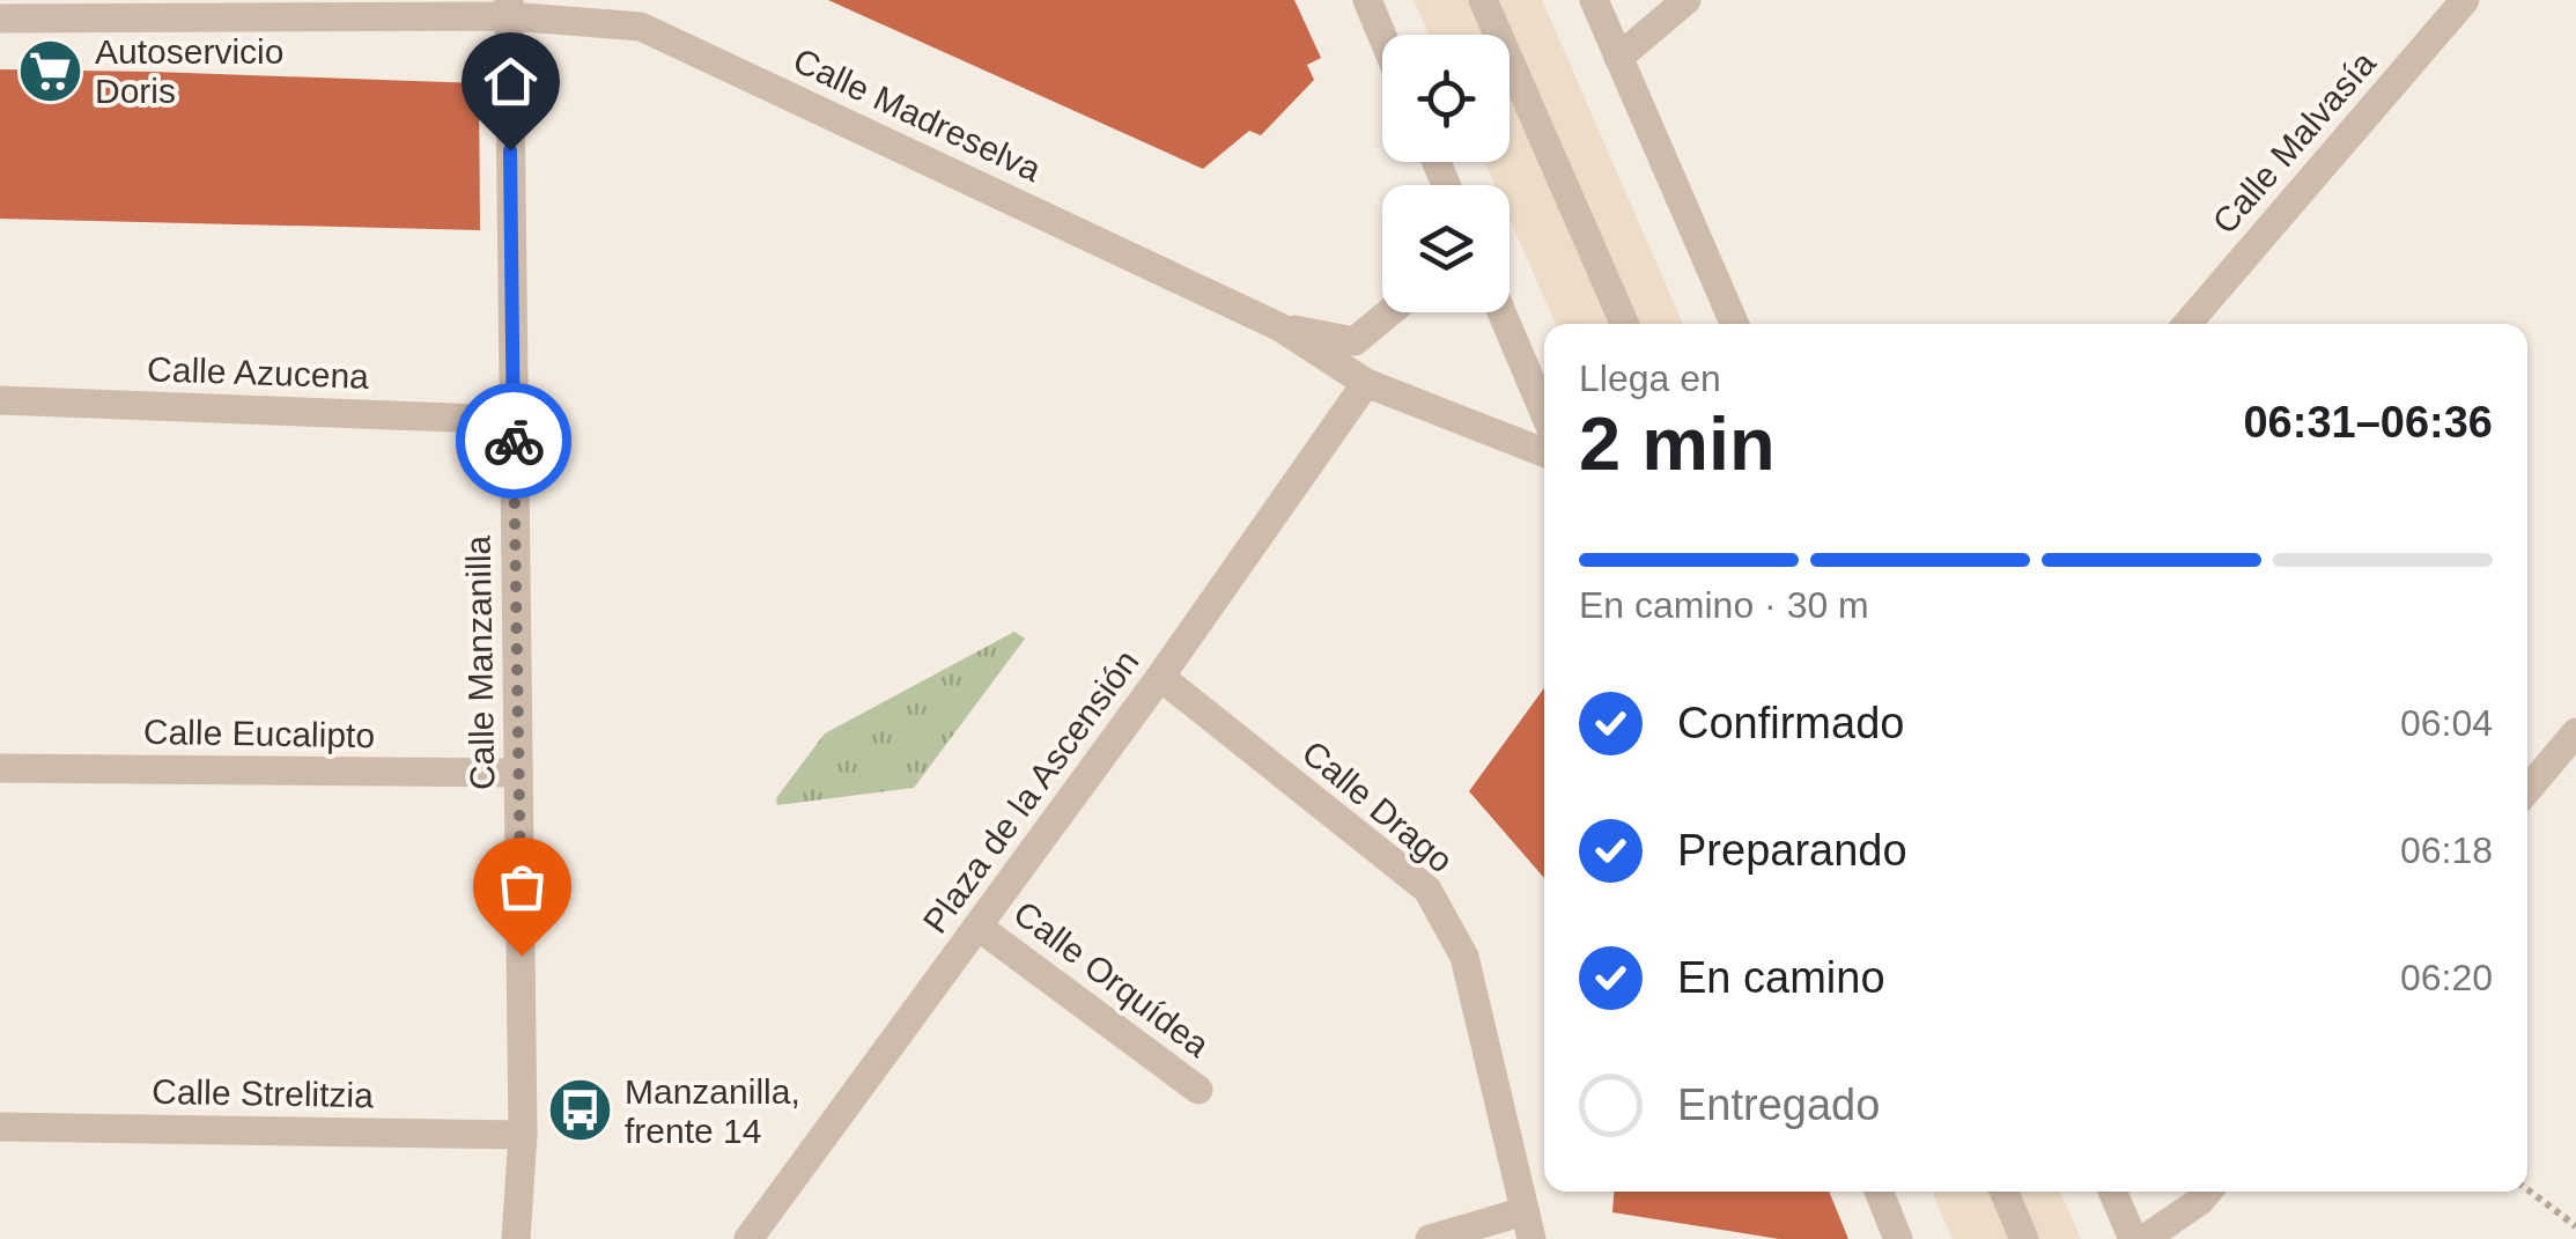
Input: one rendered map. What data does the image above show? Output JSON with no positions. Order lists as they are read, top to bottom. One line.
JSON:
{"streets":{"street":["Calle Madreselva","Calle Malvasía","Calle Azucena","Calle Manzanilla","Calle Eucalipto","Plaza de la Ascensión","Calle Drago","Calle Orquídea","Calle Strelitzia"]},"crossings":[["Calle Madreselva","Calle Manzanilla"],["Calle Madreselva","Plaza de la Ascensión"],["Calle Azucena","Calle Manzanilla"],["Calle Manzanilla","Calle Eucalipto"],["Calle Manzanilla","Calle Strelitzia"],["Plaza de la Ascensión","Calle Drago"],["Plaza de la Ascensión","Calle Orquídea"]],"places":{"supermarket":["Autoservicio Doris"],"bus stop":["Manzanilla, frente 14"]},"page":{"heading":["2 min","Llega en","06:31–06:36"],"bar":"En camino · 30 m","list":[["Confirmado","06:04"],["Preparando","06:18"],["En camino","06:20"],"Entregado"]}}
